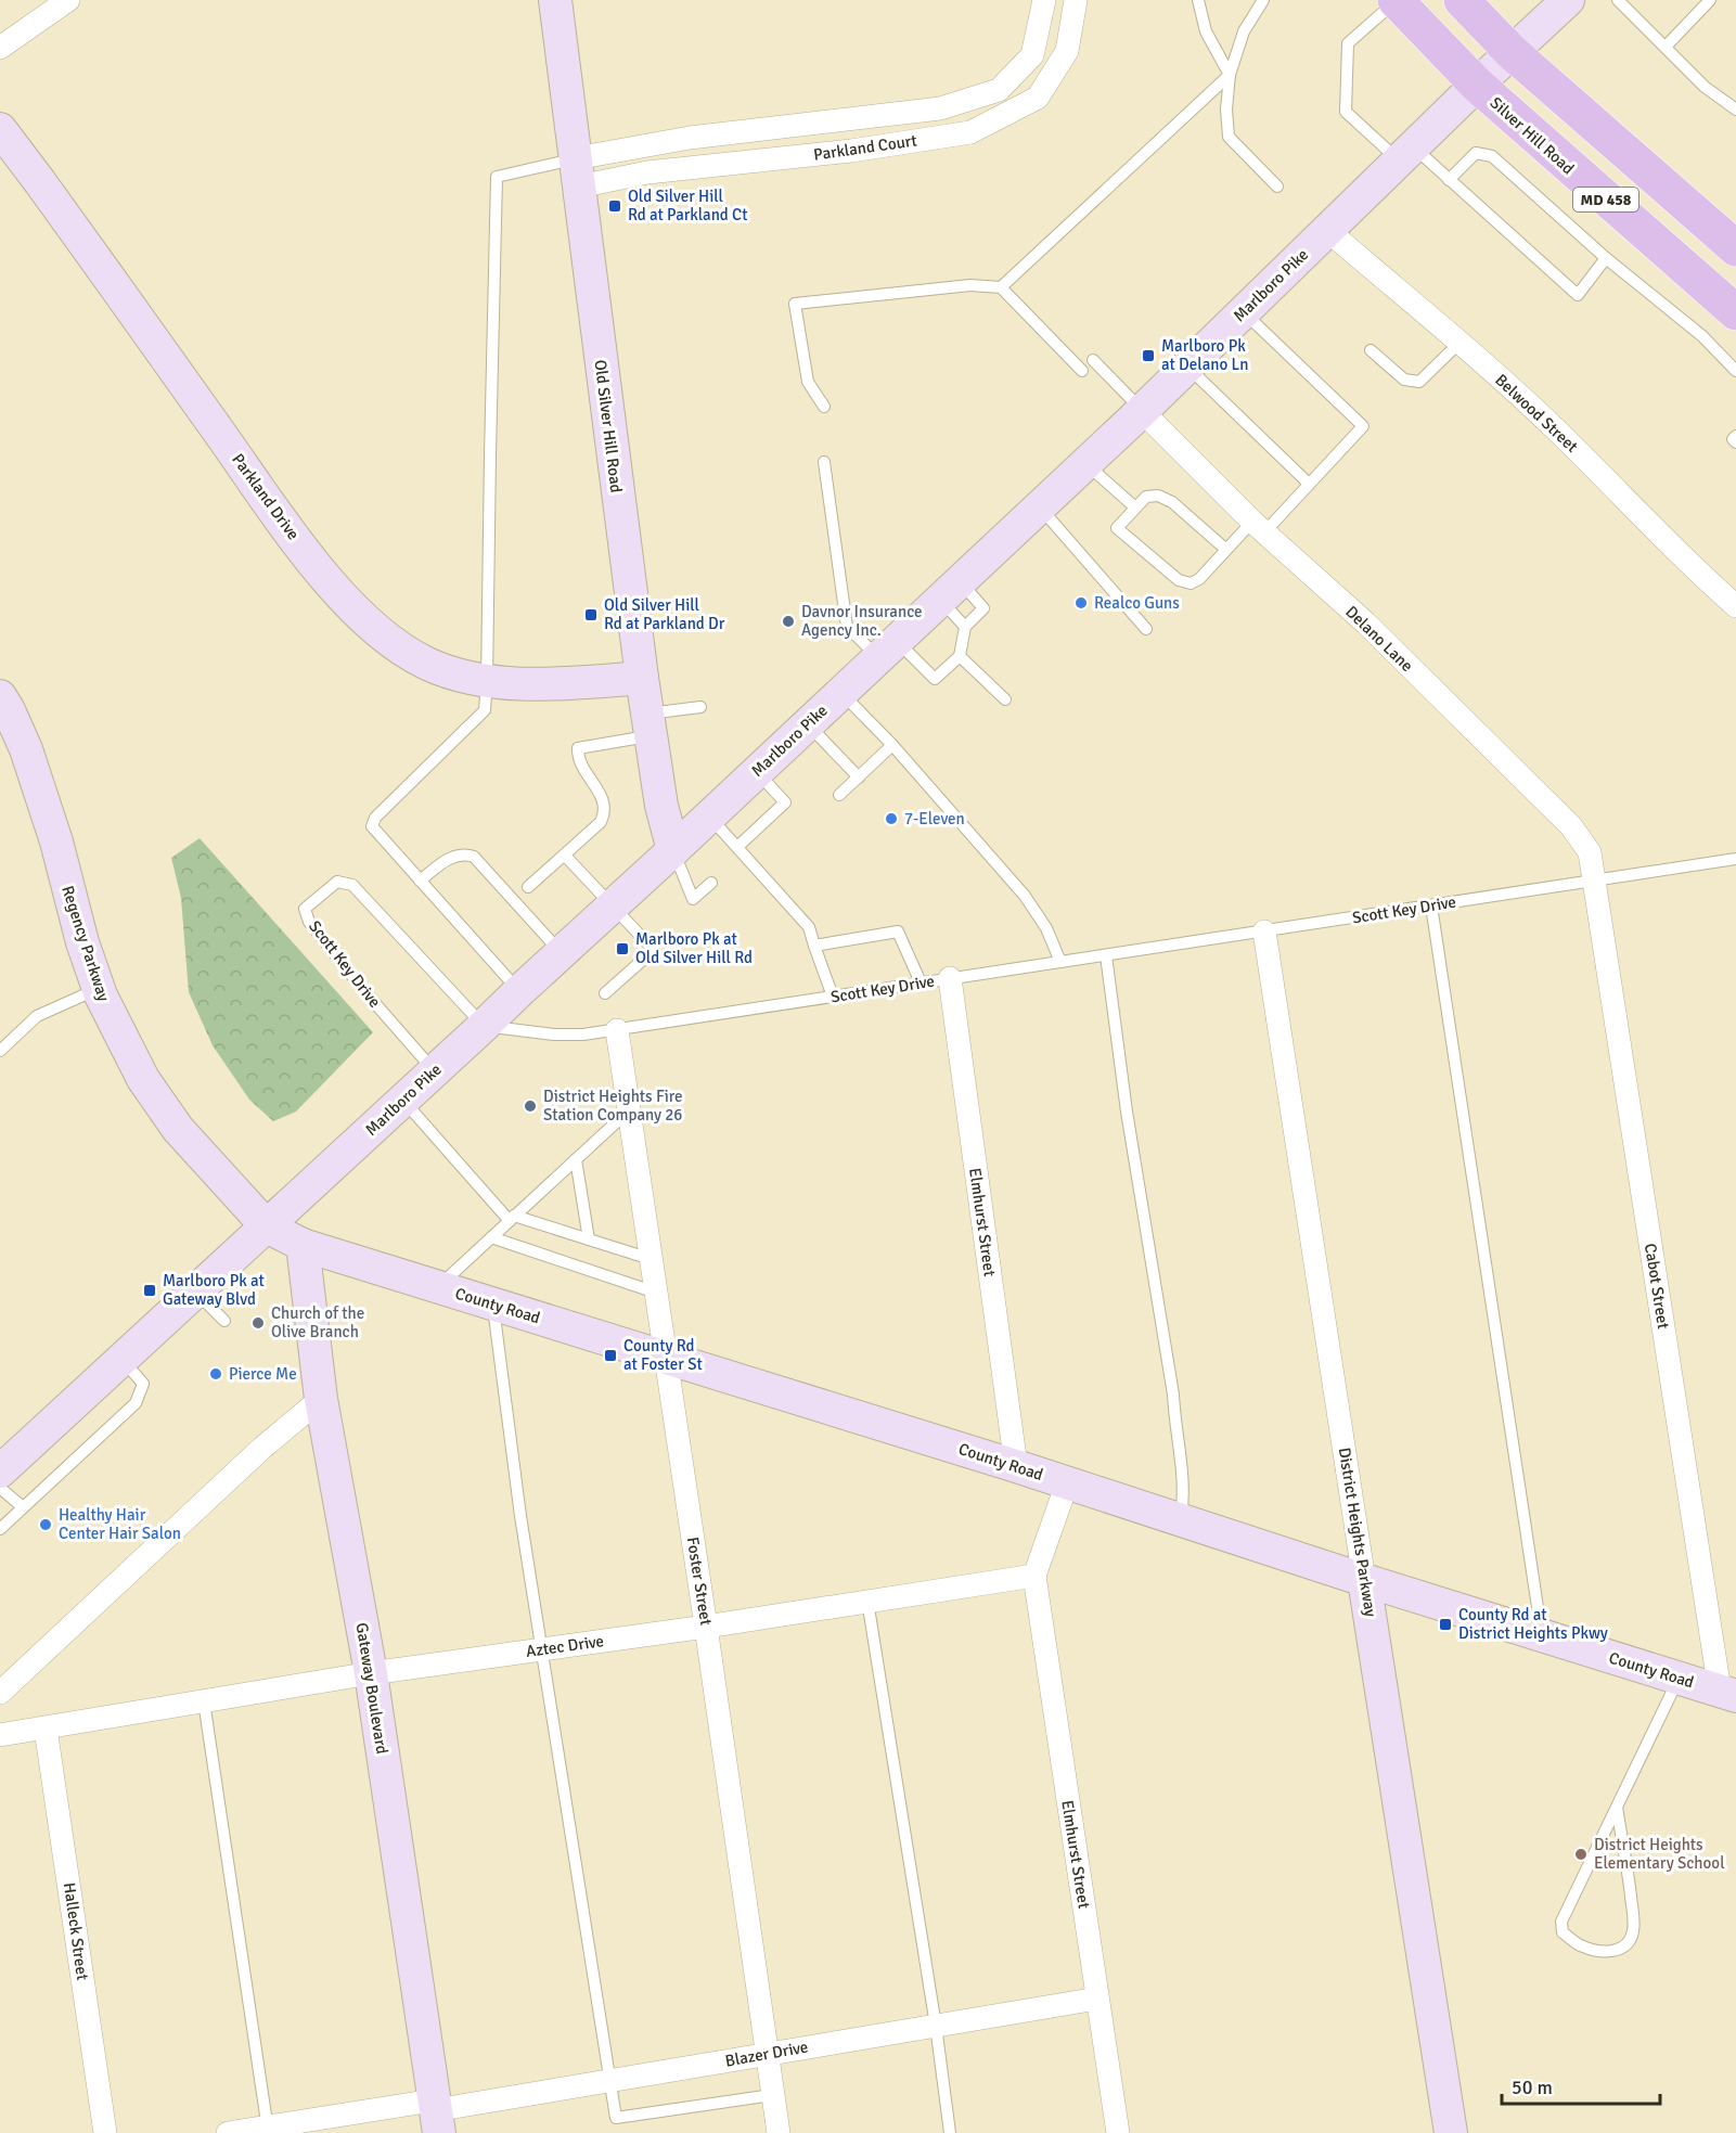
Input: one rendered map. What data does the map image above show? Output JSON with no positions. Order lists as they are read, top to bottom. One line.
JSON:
{"streets":{"main road":["Silver Hill Road","MD 458"],"street":["Parkland Court","Marlboro Pike","Belwood Street","Old Silver Hill Road","Parkland Drive","Delano Lane","Regency Parkway","Elmhurst Street","Cabot Street","County Road","District Heights Parkway","Foster Street","Aztec Drive","Gateway Boulevard","Halleck Street","Blazer Drive"],"lane":["Scott Key Drive"]},"crossings":[["Silver Hill Road","Marlboro Pike"],["Parkland Court","Old Silver Hill Road"],["MD 458","Marlboro Pike"],["Marlboro Pike","Belwood Street"],["Marlboro Pike","Old Silver Hill Road"],["Marlboro Pike","Delano Lane"],["Marlboro Pike","Scott Key Drive"],["Marlboro Pike","Regency Parkway"],["Marlboro Pike","County Road"],["Old Silver Hill Road","Parkland Drive"],["Delano Lane","Scott Key Drive"],["Delano Lane","Cabot Street"],["Scott Key Drive","Elmhurst Street"],["Scott Key Drive","Cabot Street"],["Scott Key Drive","District Heights Parkway"],["Scott Key Drive","Foster Street"],["Regency Parkway","County Road"],["Elmhurst Street","County Road"],["Elmhurst Street","Aztec Drive"],["Elmhurst Street","Blazer Drive"],["Cabot Street","County Road"],["County Road","District Heights Parkway"],["County Road","Foster Street"],["County Road","Gateway Boulevard"],["Foster Street","Aztec Drive"],["Foster Street","Blazer Drive"],["Aztec Drive","Gateway Boulevard"],["Aztec Drive","Halleck Street"],["Gateway Boulevard","Blazer Drive"]],"places":{"transit":["Old Silver Hill Rd at Parkland Ct","Marlboro Pk at Delano Ln","Old Silver Hill Rd at Parkland Dr","Marlboro Pk at Old Silver Hill Rd","Marlboro Pk at Gateway Blvd","County Rd at Foster St","County Rd at District Heights Pkwy"],"other":["Realco Guns","Davnor Insurance Agency Inc.","7-Eleven","District Heights Fire Station Company 26","Church of the Olive Branch","Pierce Me","Healthy Hair Center Hair Salon","District Heights Elementary School"]},"scale_bar":"50 m"}
